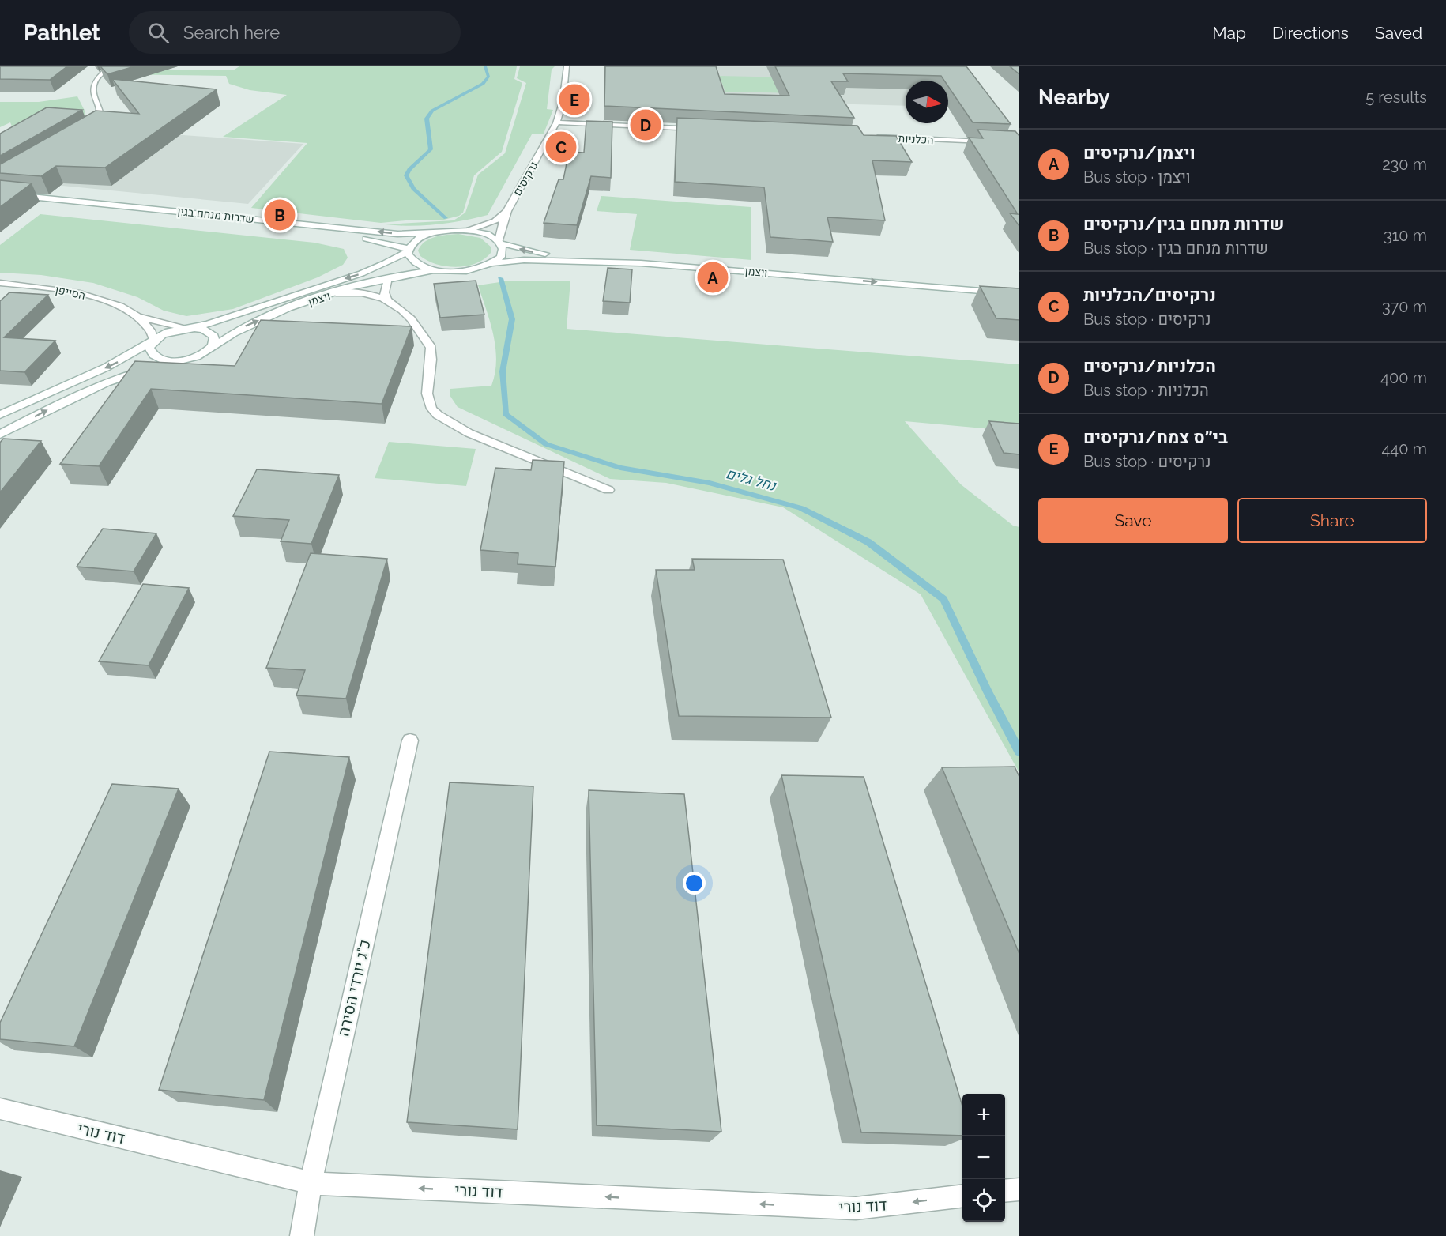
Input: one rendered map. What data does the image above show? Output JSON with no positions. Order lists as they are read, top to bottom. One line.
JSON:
{"streets":{"street":["הכלניות","נרקיסים","שדרות מנחם בגין","ויצמן","הסייפן","כ\"ג יורדי הסירה","דוד נורי"]},"crossings":[["נרקיסים","שדרות מנחם בגין"],["נרקיסים","ויצמן"],["שדרות מנחם בגין","ויצמן"],["ויצמן","הסייפן"],["כ\"ג יורדי הסירה","דוד נורי"]],"one_way":["דוד נורי"],"water":["נחל גלים"],"north":"right","page":{"header":"Pathlet","search":"Search here","nav":["Map","Directions","Saved"],"heading":["Nearby","5 results"],"pins":["E","D","C","B","A"],"list":[{"mark":"A","name":"ויצמן/נרקיסים","note":"Bus stop · ויצמן","value":"230 m"},{"mark":"B","name":"שדרות מנחם בגין/נרקיסים","note":"Bus stop · שדרות מנחם בגין","value":"310 m"},{"mark":"C","name":"נרקיסים/הכלניות","note":"Bus stop · נרקיסים","value":"370 m"},{"mark":"D","name":"הכלניות/נרקיסים","note":"Bus stop · הכלניות","value":"400 m"},{"mark":"E","name":"בי״ס צמח/נרקיסים","note":"Bus stop · נרקיסים","value":"440 m"}],"buttons":["Save","Share"],"map_buttons":["+","−"]}}
